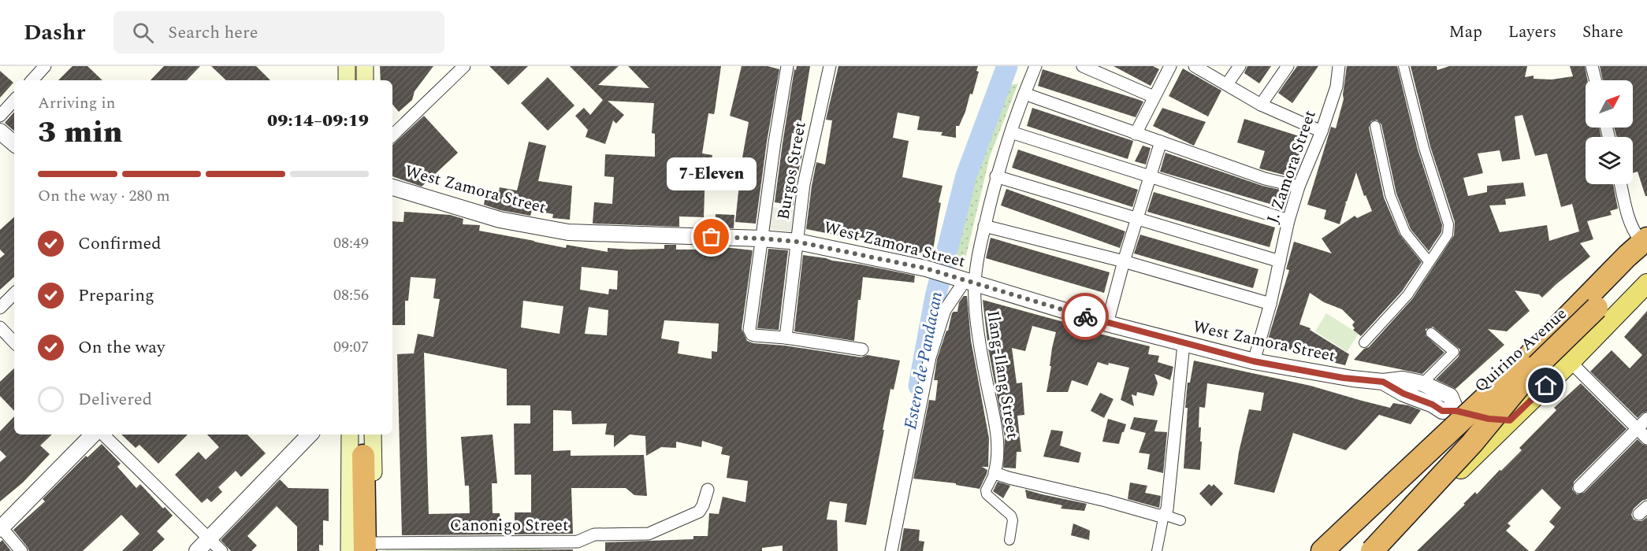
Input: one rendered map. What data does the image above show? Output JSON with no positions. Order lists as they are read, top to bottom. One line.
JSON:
{"streets":{"main road":["Quirino Avenue"],"street":["J. Zamora Street","Burgos Street","West Zamora Street","Ilang-Ilang Street","Canonigo Street"]},"crossings":[["J. Zamora Street","West Zamora Street"],["Burgos Street","West Zamora Street"],["West Zamora Street","Quirino Avenue"],["West Zamora Street","Ilang-Ilang Street"]],"water":["Estero de Pandacan"],"places":["7-Eleven"],"north":"top right","page":{"header":"Dashr","search":"Search here","nav":["Map","Layers","Share"],"heading":["3 min","Arriving in","09:14–09:19"],"bubble":"7-Eleven","bar":"On the way · 280 m","list":[["Confirmed","08:49"],["Preparing","08:56"],["On the way","09:07"],"Delivered"]}}
